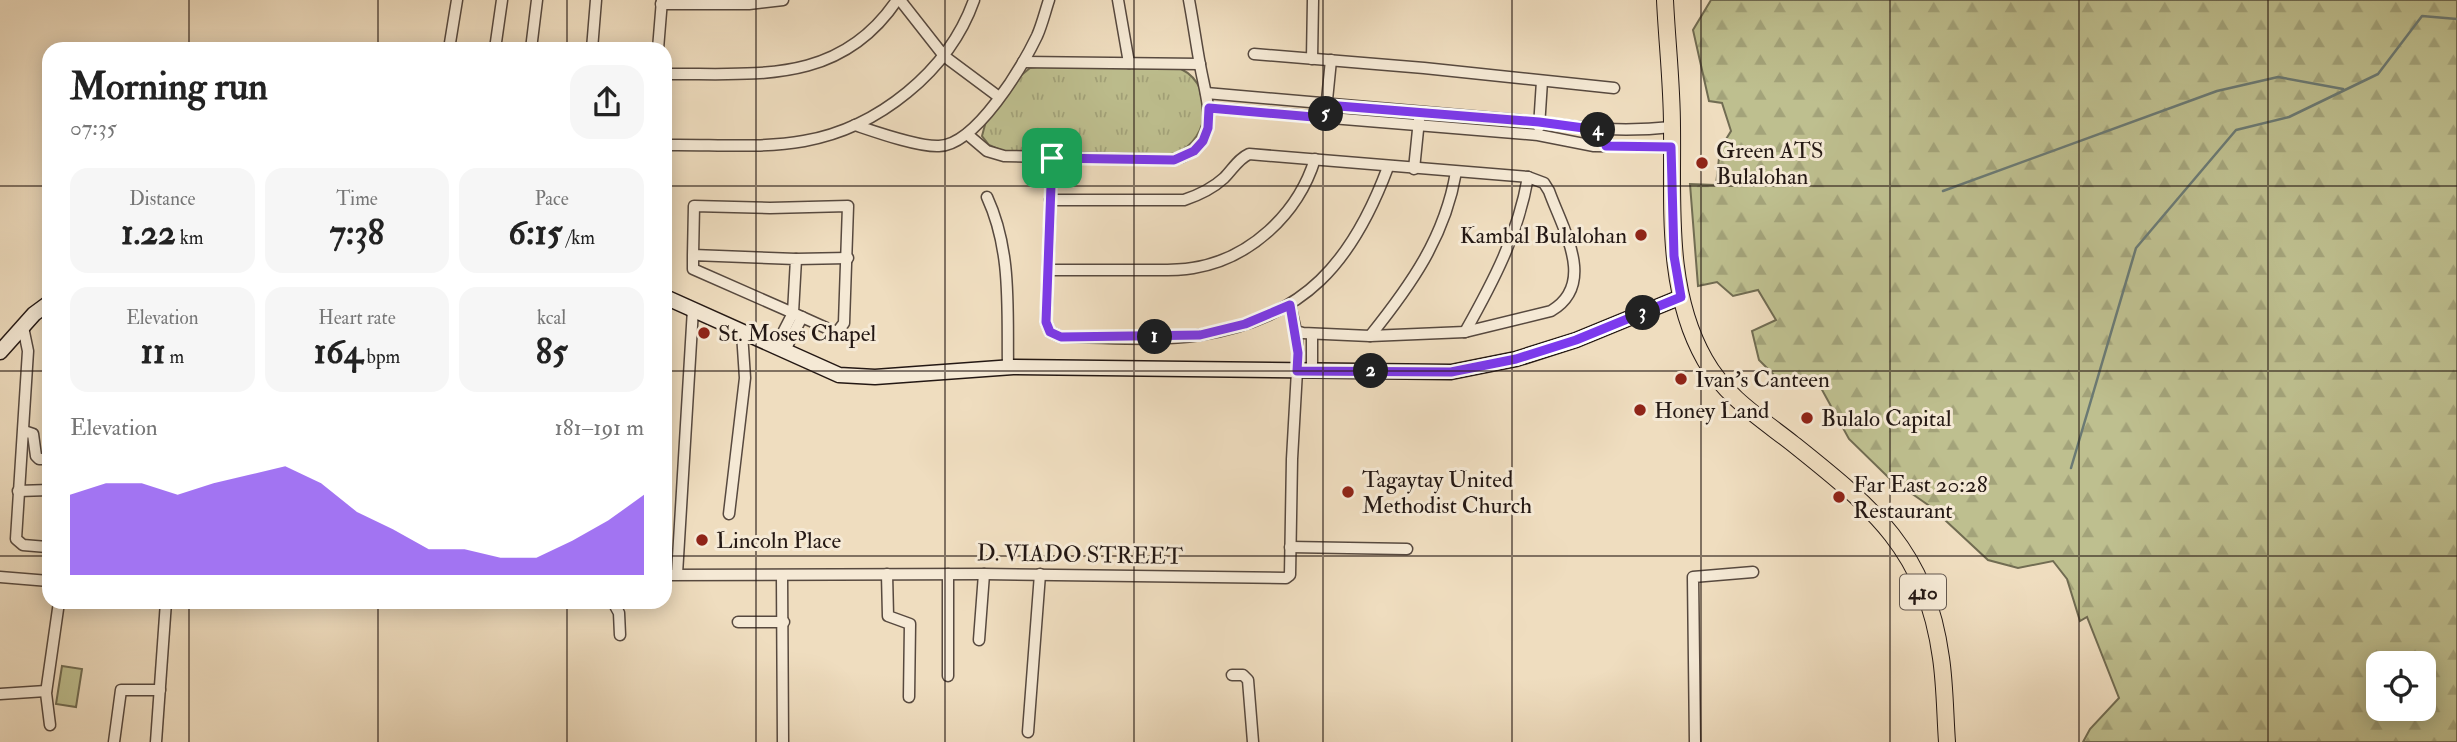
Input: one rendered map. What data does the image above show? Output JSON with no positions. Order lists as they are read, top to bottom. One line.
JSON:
{"streets":{"main road":["410"],"street":["D. VIADO STREET"]},"places":["Green ATS Bulalohan","Kambal Bulalohan","St. Moses Chapel","Ivan's Canteen","Honey Land","Bulalo Capital","Tagaytay United Methodist Church","Far East 20:28 Restaurant","Lincoln Place"],"page":{"heading":["Morning run","07:35"],"pins":["5","4","3","1","2"],"stats":[["Distance","1.22 km"],["Time","7:38"],["Pace","6:15 /km"],["Elevation","11 m"],["Heart rate","164 bpm"],["kcal","85"]],"chart":["Elevation","181–191 m"]}}
